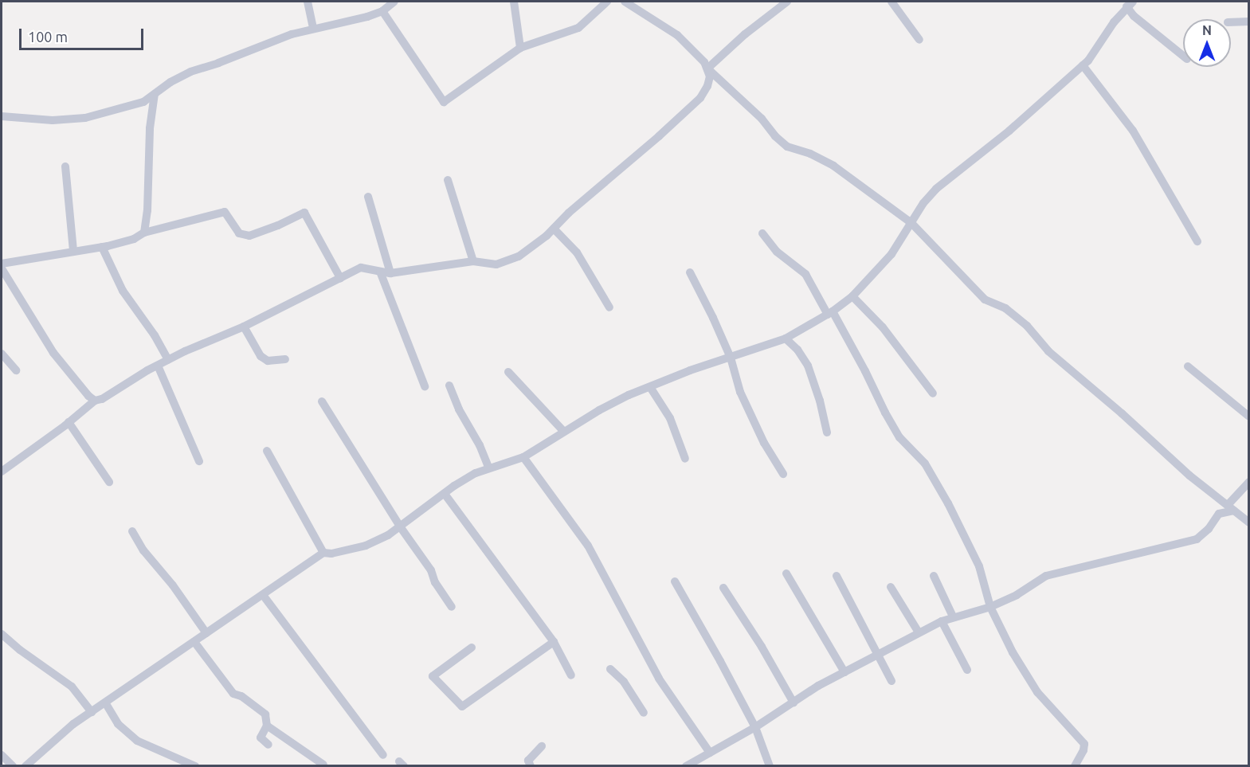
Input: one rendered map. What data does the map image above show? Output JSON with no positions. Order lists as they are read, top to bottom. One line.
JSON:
{"scale_bar":"100 m","north":"top"}
